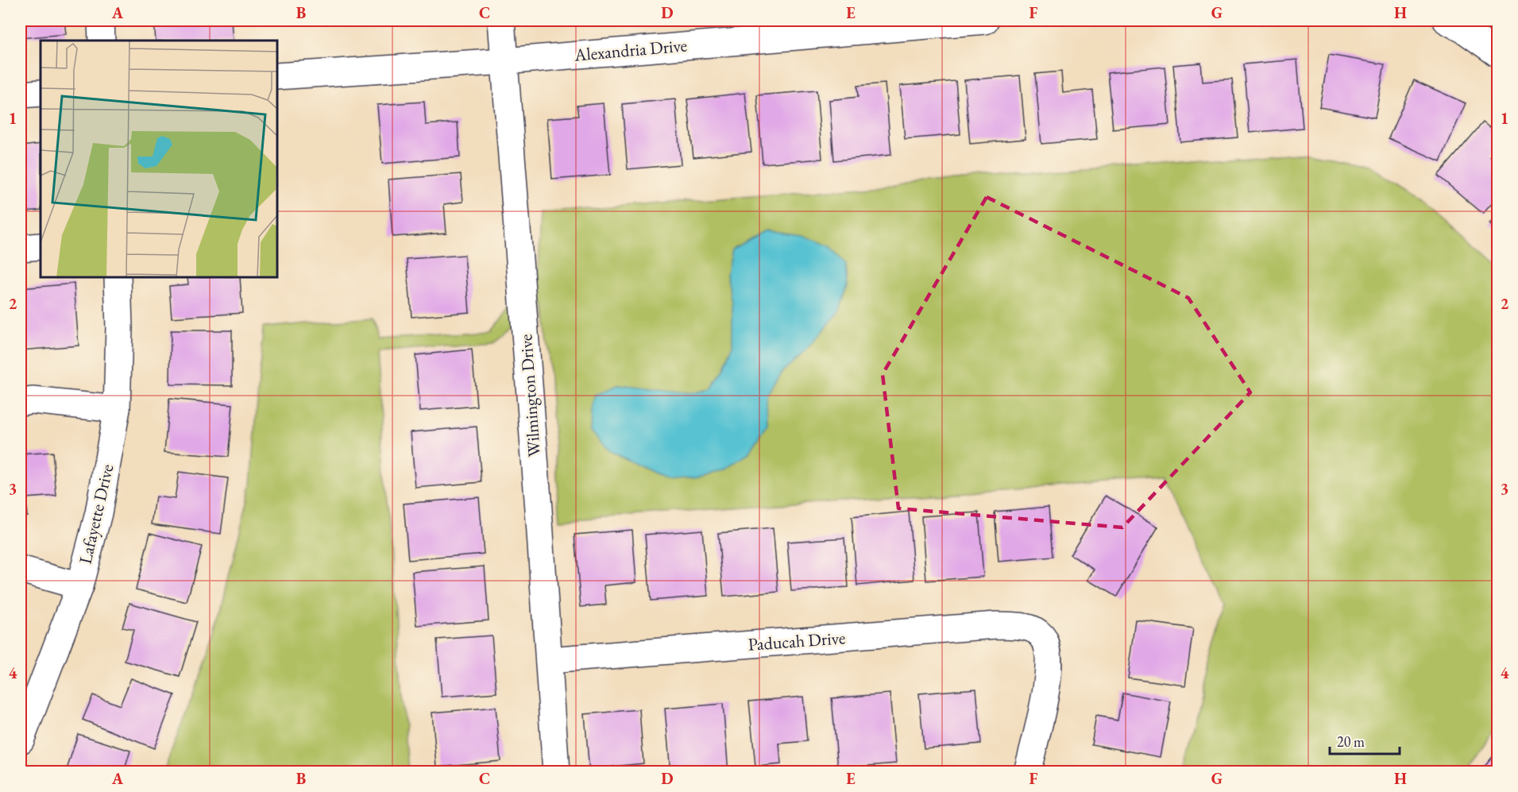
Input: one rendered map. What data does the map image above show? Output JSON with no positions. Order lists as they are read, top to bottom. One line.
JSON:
{"streets":{"street":["Alexandria Drive","Wilmington Drive","Lafayette Drive","Paducah Drive"]},"crossings":[["Alexandria Drive","Wilmington Drive"],["Wilmington Drive","Paducah Drive"]],"scale_bar":"20 m","grid":{"columns":["A","B","C","D","E","F","G","H"],"rows":["1","2","3","4"]}}
